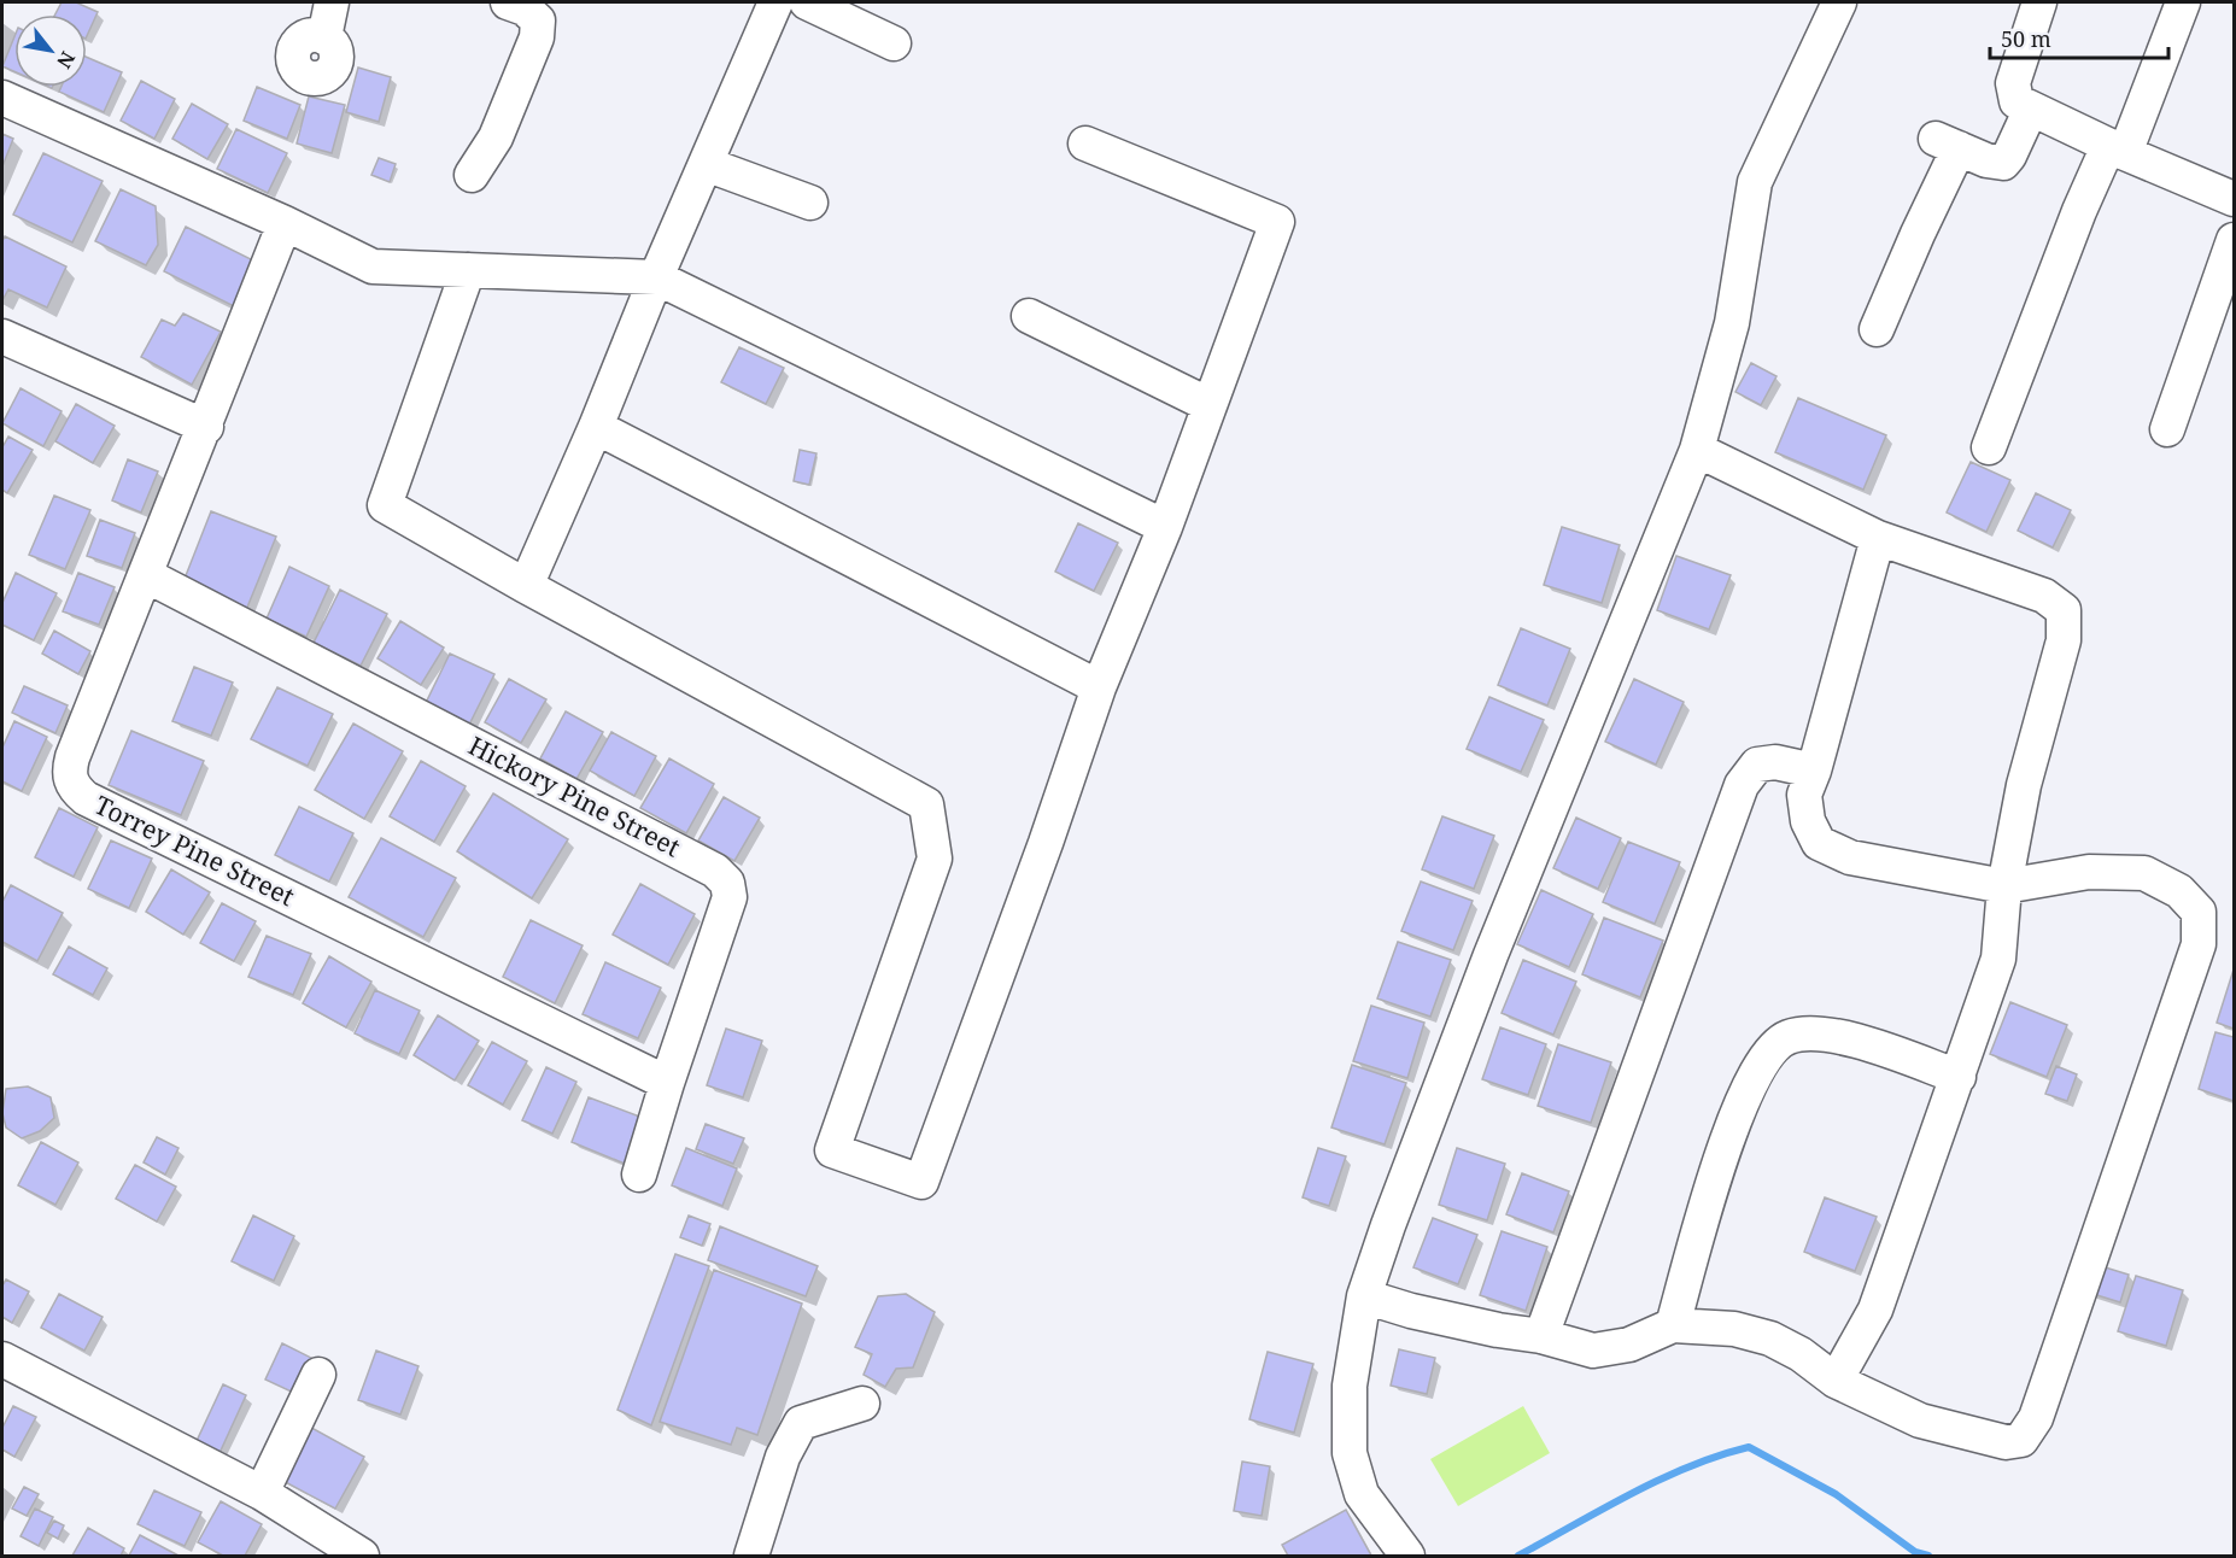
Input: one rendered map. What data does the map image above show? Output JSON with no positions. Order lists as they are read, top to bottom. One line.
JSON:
{"streets":{"street":["Hickory Pine Street","Torrey Pine Street"]},"crossings":[["Hickory Pine Street","Torrey Pine Street"]],"scale_bar":"50 m","north":"bottom right"}
